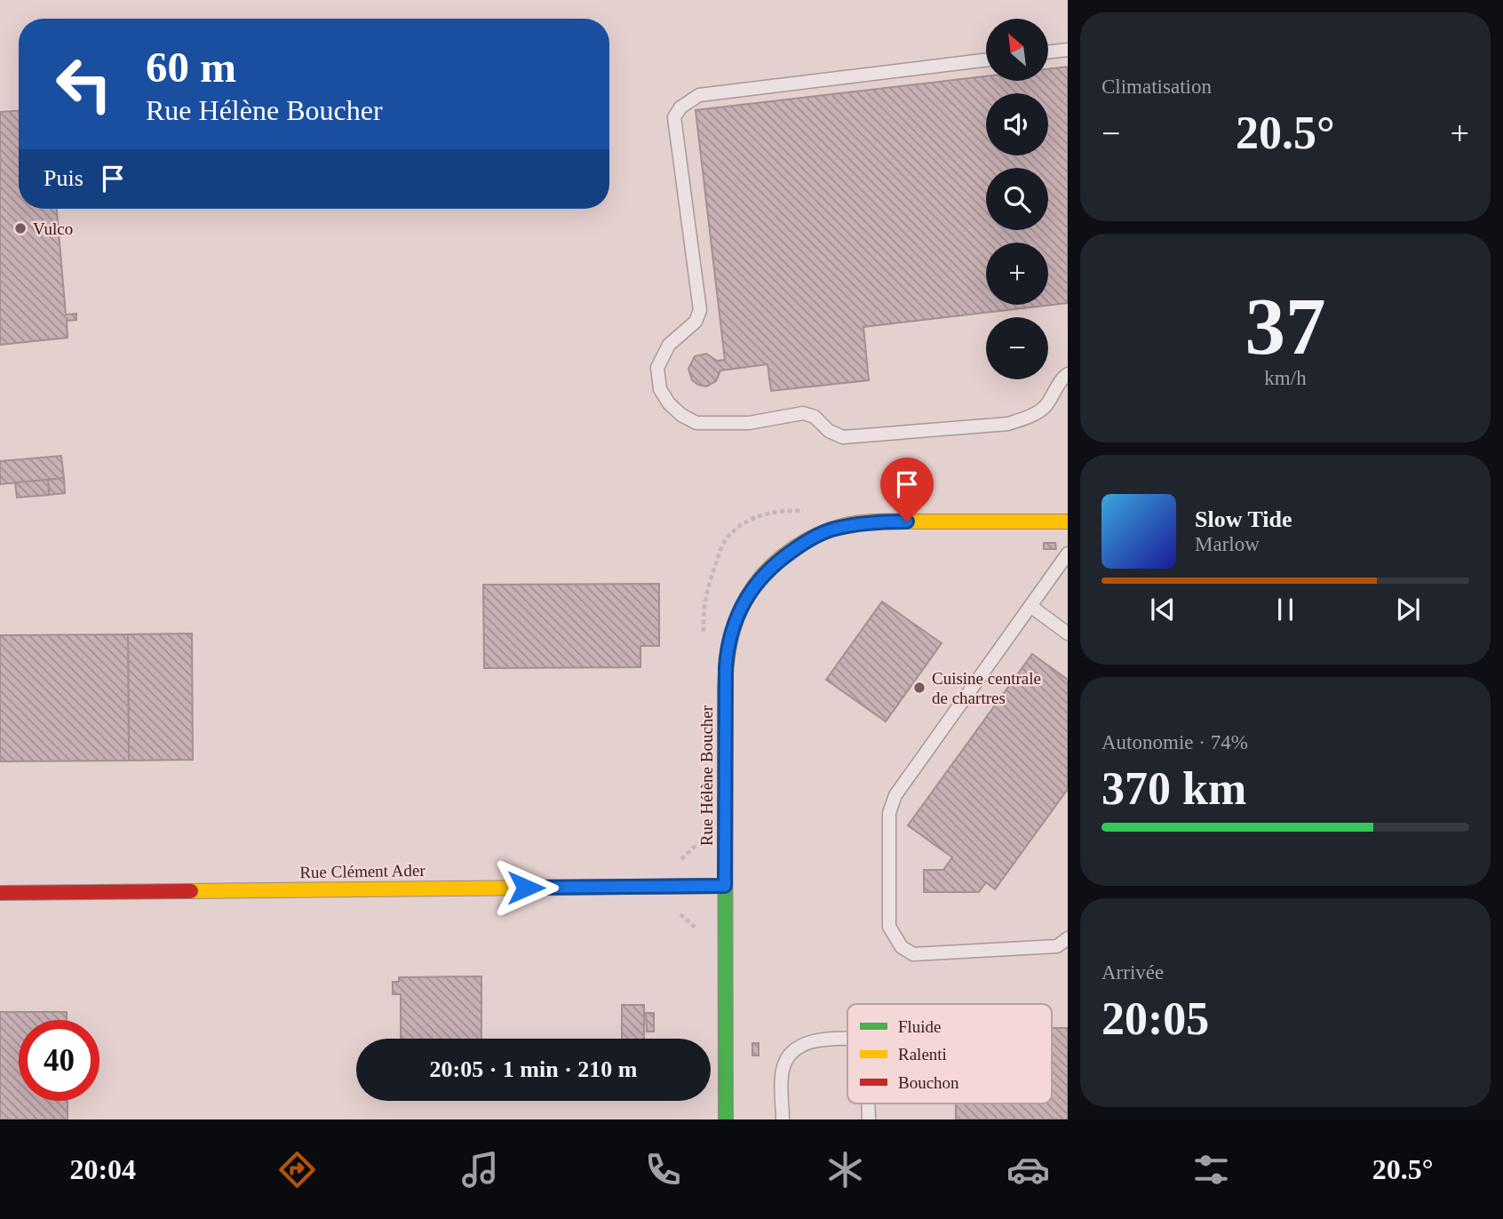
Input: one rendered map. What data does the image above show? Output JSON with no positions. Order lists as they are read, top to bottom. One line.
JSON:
{"streets":{"street":["Rue Hélène Boucher","Rue Clément Ader"]},"crossings":[["Rue Hélène Boucher","Rue Clément Ader"]],"places":["Vulco","Cuisine centrale de chartres"],"legend":["Fluide","Ralenti","Bouchon"],"north":"top left","page":{"tile":["Climatisation",["37","km/h"],["Autonomie · 74%","370 km"],["Arrivée","20:05"]],"map_buttons":["+","−"],"turn":["60 m","Rue Hélène Boucher"],"heat":["−","20.5°","+"],"then":"Puis","song":["Slow Tide","Marlow"],"limit":"40","trip":"20:05 · 1 min · 210 m","tabs":["20:04","20.5°"]}}
